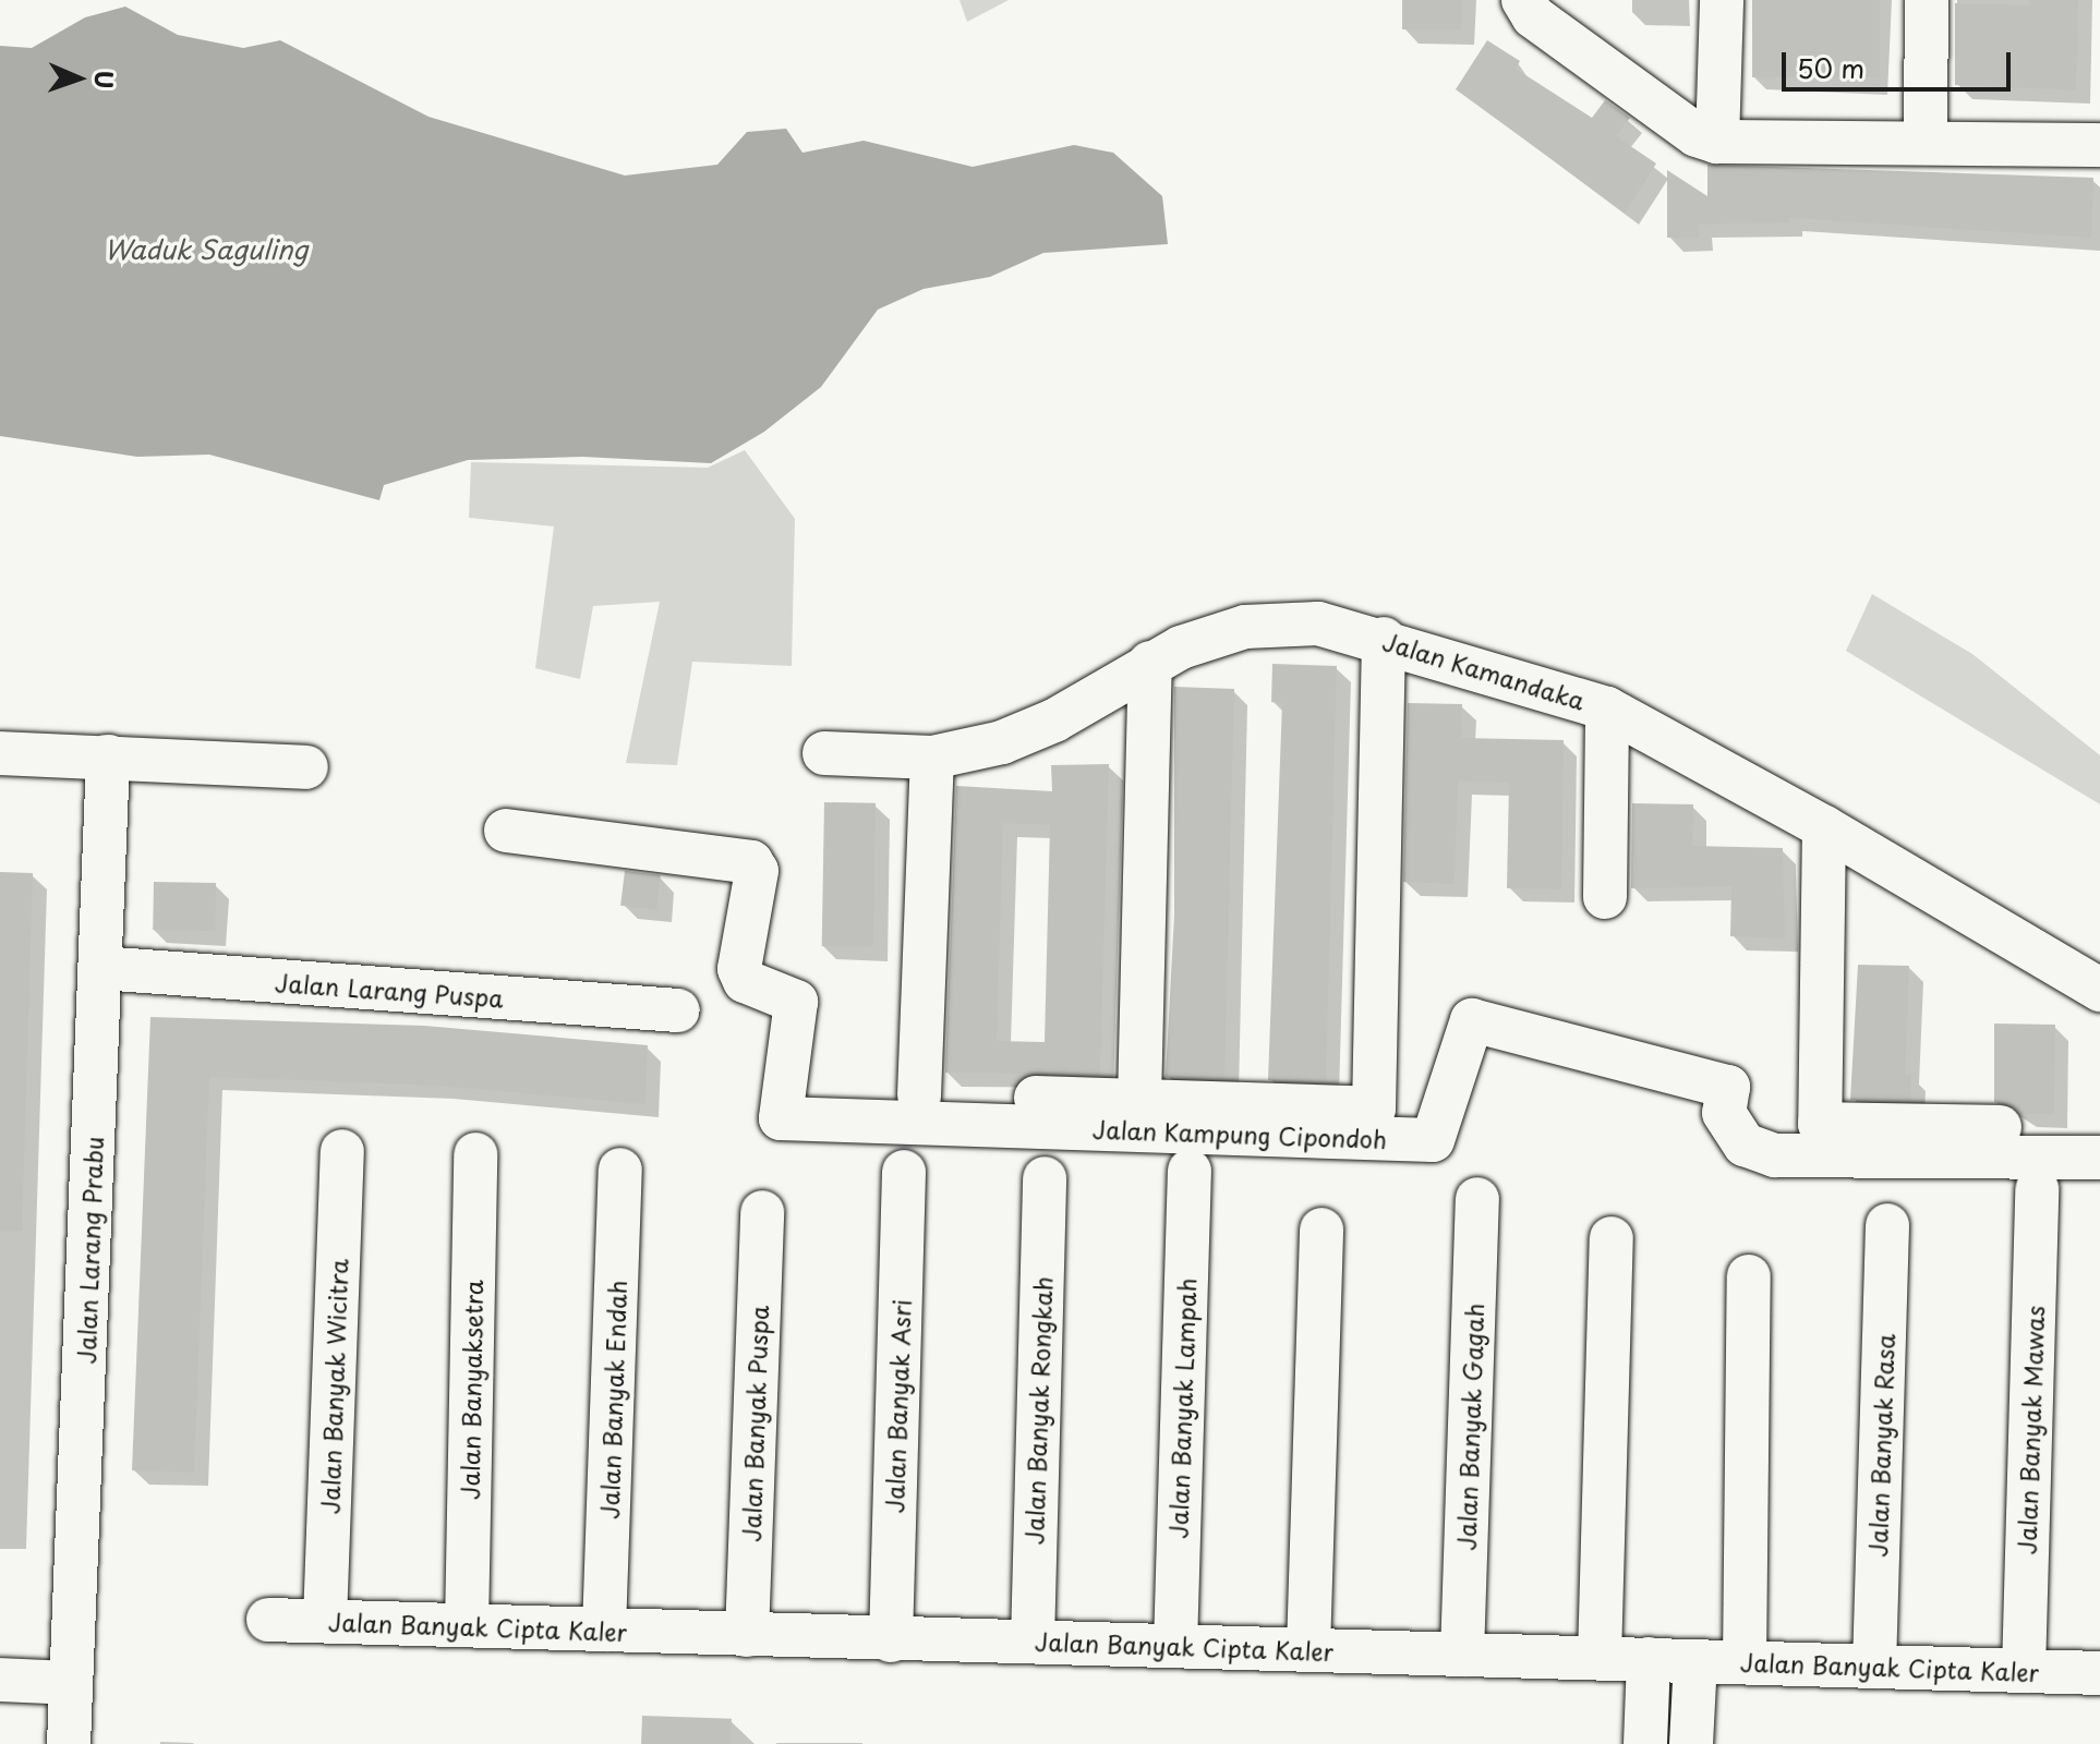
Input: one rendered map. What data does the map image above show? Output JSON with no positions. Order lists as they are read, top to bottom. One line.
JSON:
{"streets":{"street":["Jalan Kamandaka","Jalan Larang Puspa","Jalan Kampung Cipondoh","Jalan Larang Prabu","Jalan Banyak Wicitra","Jalan Banyaksetra","Jalan Banyak Endah","Jalan Banyak Asri","Jalan Banyak Lampah","Jalan Banyak Rongkah","Jalan Banyak Puspa","Jalan Banyak Gagah","Jalan Banyak Mawas","Jalan Banyak Rasa","Jalan Banyak Cipta Kaler"]},"crossings":[["Jalan Larang Puspa","Jalan Larang Prabu"],["Jalan Banyak Wicitra","Jalan Banyak Cipta Kaler"],["Jalan Banyaksetra","Jalan Banyak Cipta Kaler"],["Jalan Banyak Endah","Jalan Banyak Cipta Kaler"],["Jalan Banyak Asri","Jalan Banyak Cipta Kaler"],["Jalan Banyak Lampah","Jalan Banyak Cipta Kaler"],["Jalan Banyak Rongkah","Jalan Banyak Cipta Kaler"],["Jalan Banyak Puspa","Jalan Banyak Cipta Kaler"],["Jalan Banyak Gagah","Jalan Banyak Cipta Kaler"],["Jalan Banyak Mawas","Jalan Banyak Cipta Kaler"],["Jalan Banyak Rasa","Jalan Banyak Cipta Kaler"]],"water":["Waduk Saguling"],"scale_bar":"50 m","north":"right"}
